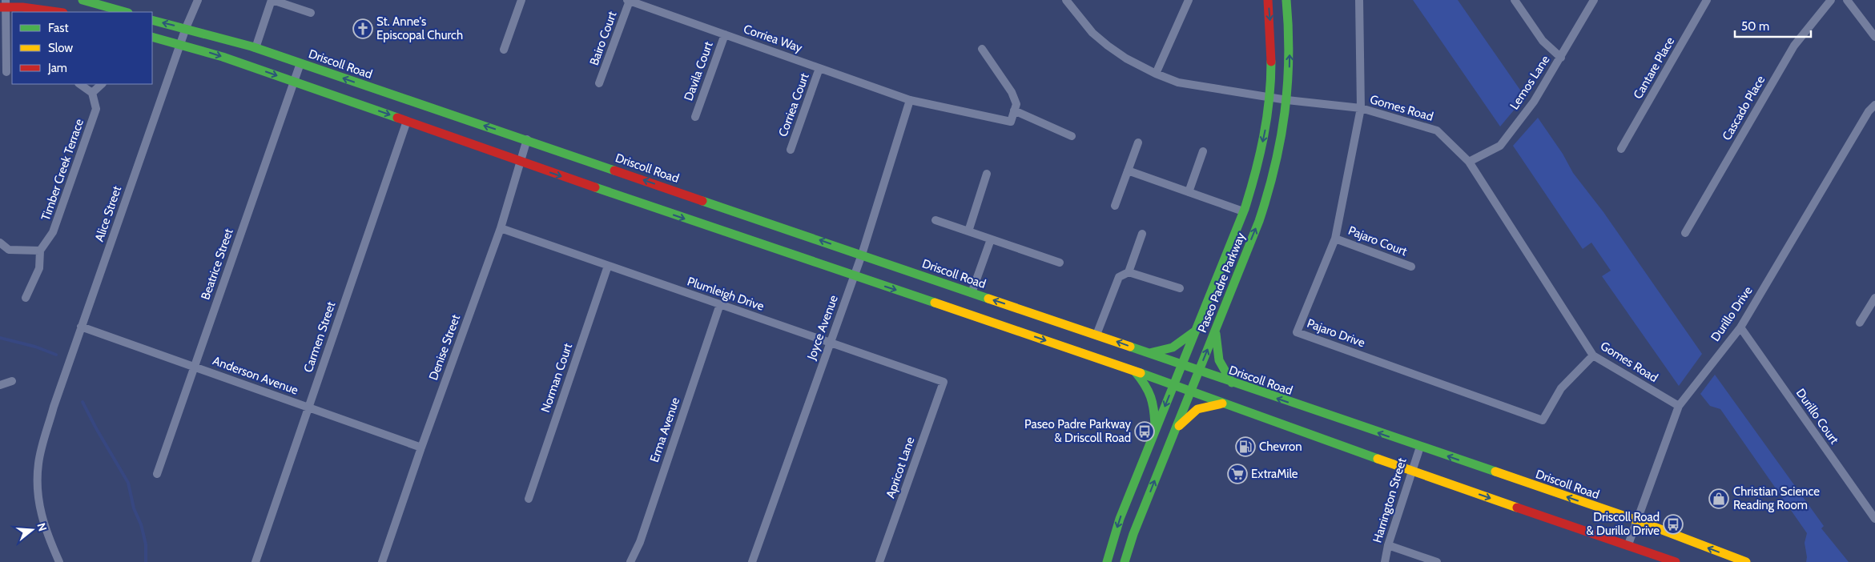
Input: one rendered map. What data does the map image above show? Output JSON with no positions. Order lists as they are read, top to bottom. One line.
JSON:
{"streets":{"street":["Bairo Court","Corriea Way","Driscoll Road","Cantare Place","Davila Court","Lemos Lane","Corriea Court","Gomes Road","Cascado Place","Timber Creek Terrace","Alice Street","Pajaro Court","Beatrice Street","Paseo Padre Parkway","Plumleigh Drive","Durillo Drive","Joyce Avenue","Pajaro Drive","Carmen Street","Denise Street","Anderson Avenue","Norman Court","Durillo Court","Erma Avenue","Apricot Lane","Harrington Street"]},"crossings":[["Bairo Court","Corriea Way"],["Corriea Way","Davila Court"],["Corriea Way","Corriea Court"],["Corriea Way","Joyce Avenue"],["Driscoll Road","Alice Street"],["Driscoll Road","Beatrice Street"],["Driscoll Road","Paseo Padre Parkway"],["Driscoll Road","Durillo Drive"],["Driscoll Road","Joyce Avenue"],["Driscoll Road","Denise Street"],["Driscoll Road","Harrington Street"],["Lemos Lane","Gomes Road"],["Gomes Road","Paseo Padre Parkway"],["Gomes Road","Durillo Drive"],["Gomes Road","Pajaro Drive"],["Alice Street","Anderson Avenue"],["Pajaro Court","Pajaro Drive"],["Beatrice Street","Anderson Avenue"],["Plumleigh Drive","Joyce Avenue"],["Plumleigh Drive","Denise Street"],["Plumleigh Drive","Norman Court"],["Plumleigh Drive","Erma Avenue"],["Plumleigh Drive","Apricot Lane"],["Durillo Drive","Durillo Court"],["Carmen Street","Anderson Avenue"],["Denise Street","Anderson Avenue"]],"places":{"church":["St. Anne's Episcopal Church"],"bus stop":["Paseo Padre Parkway & Driscoll Road","Driscoll Road & Durillo Drive"],"fuel station":["Chevron"],"supermarket":["ExtraMile"],"shop":["Christian Science Reading Room"]},"legend":["Fast","Slow","Jam"],"scale_bar":"50 m","north":"right"}
